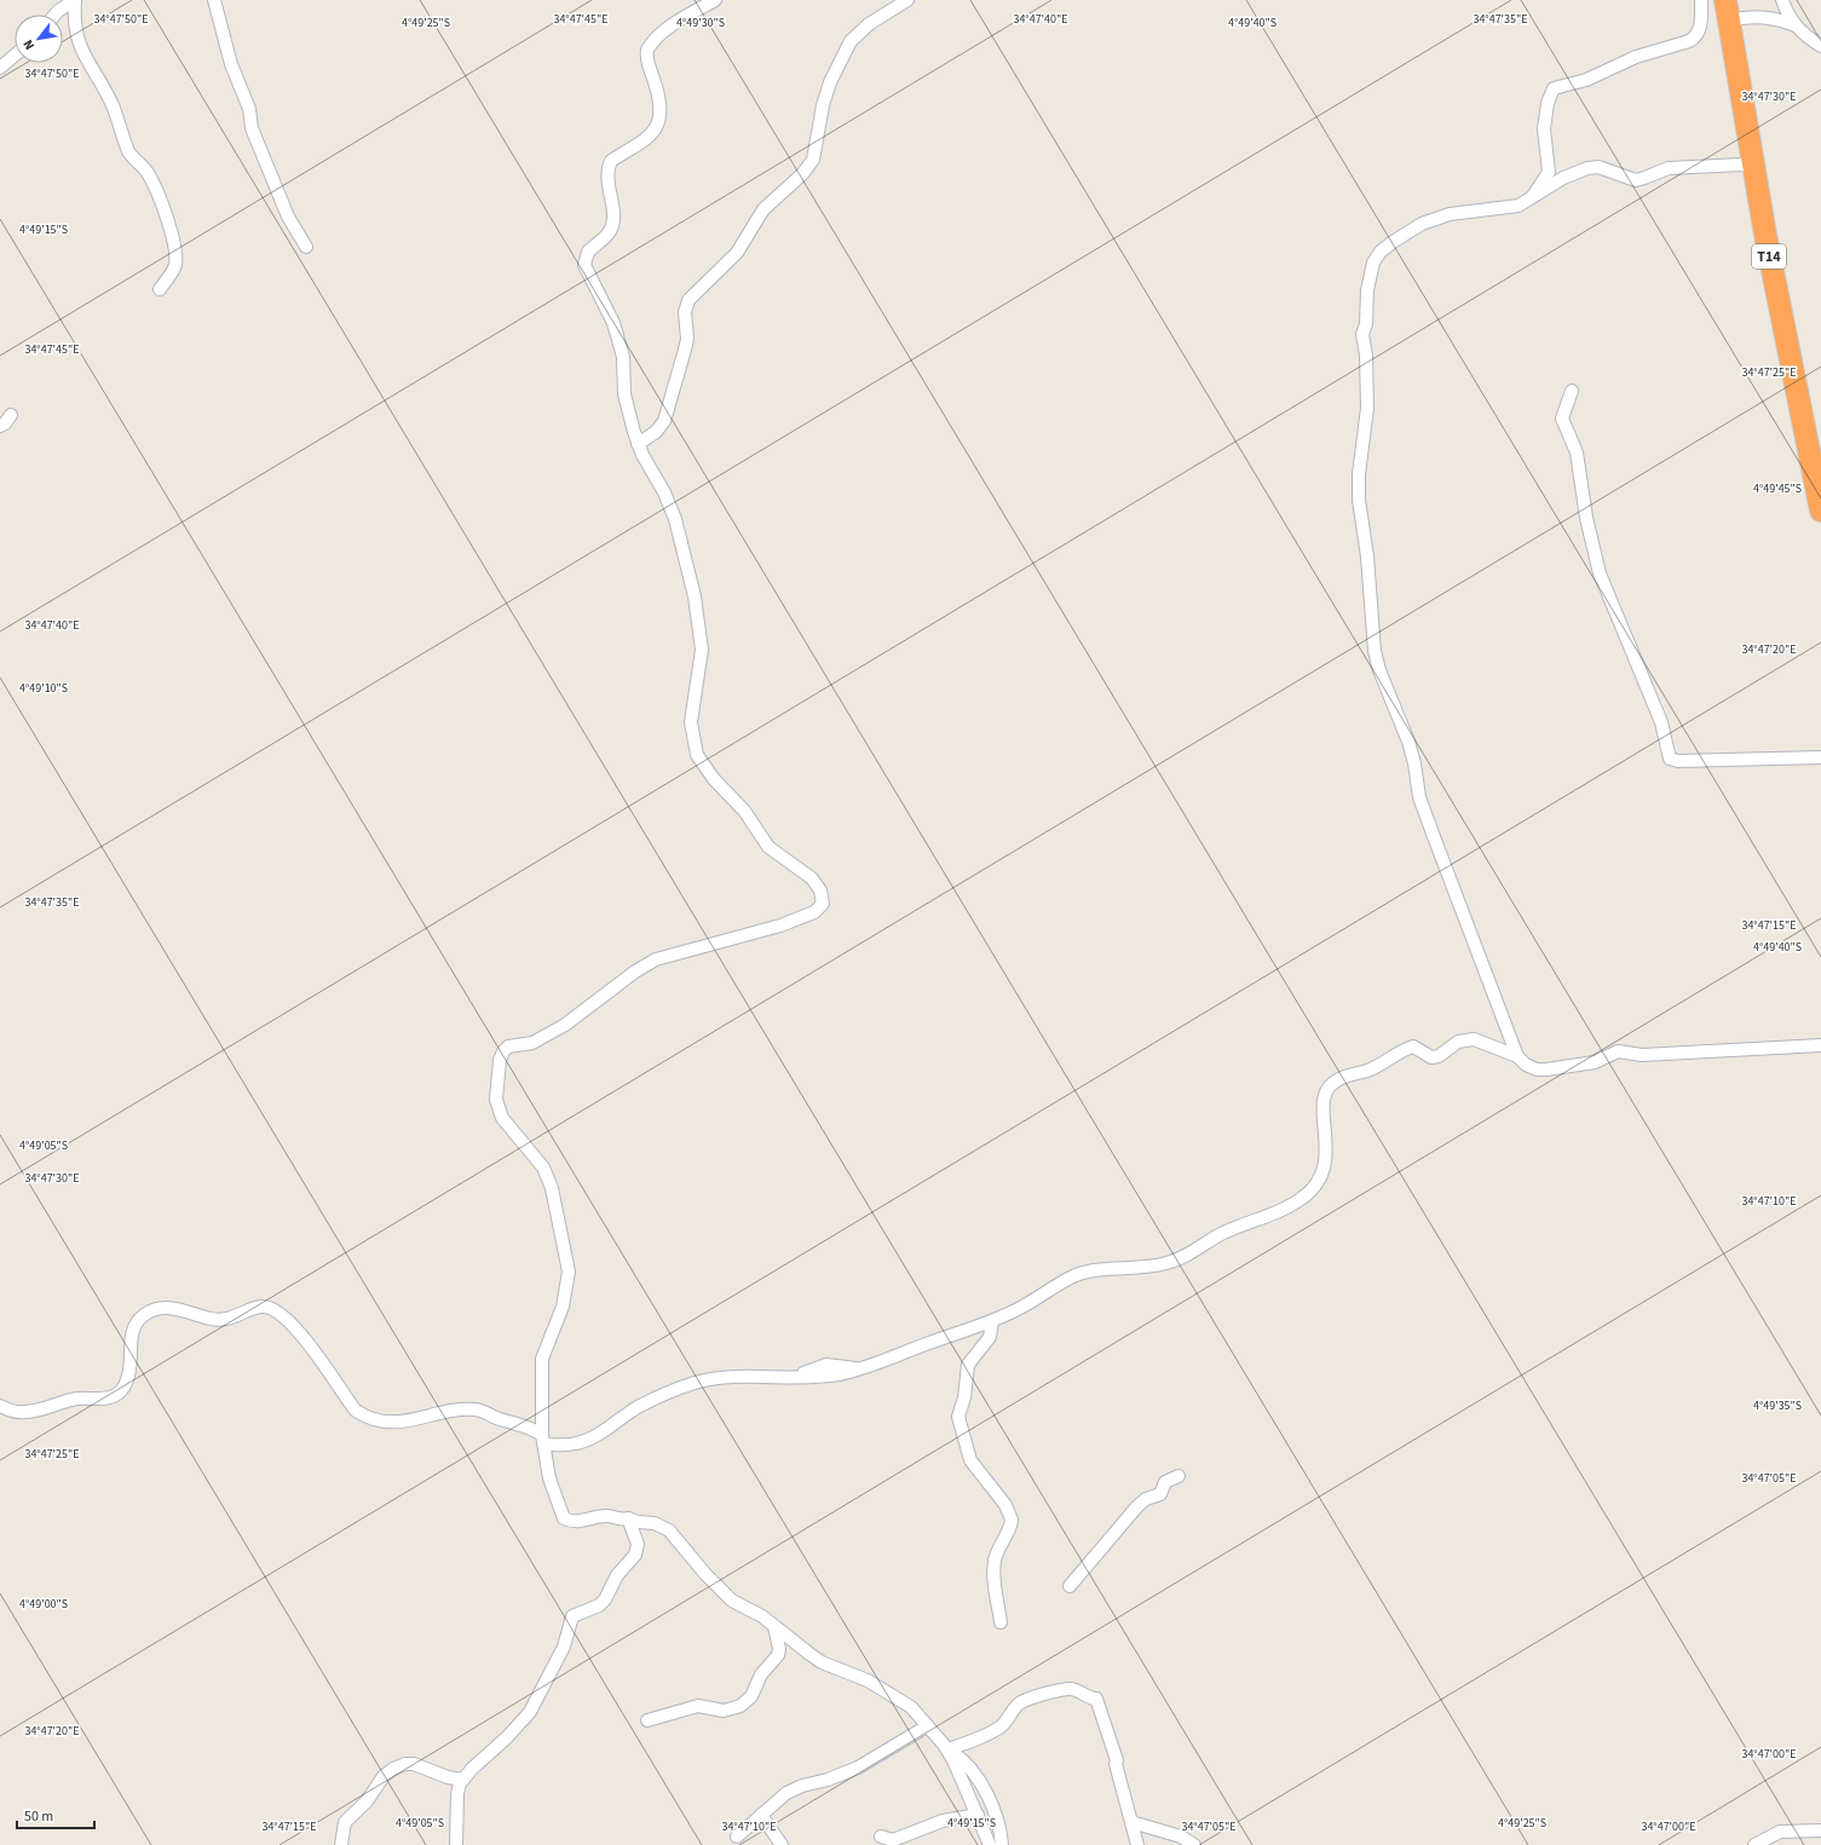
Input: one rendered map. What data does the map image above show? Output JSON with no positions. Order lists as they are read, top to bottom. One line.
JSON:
{"streets":{"highway":["T14"]},"scale_bar":"50 m","north":"bottom left","coordinates":["34°47'50\"E","34°47'45\"E","34°47'40\"E","34°47'35\"E","4°49'25\"S","4°49'30\"S","4°49'40\"S","34°47'30\"E","4°49'15\"S","34°47'25\"E","4°49'45\"S","34°47'20\"E","4°49'10\"S","34°47'15\"E","4°49'05\"S","34°47'10\"E","4°49'35\"S","34°47'05\"E","4°49'00\"S","34°47'00\"E"]}
